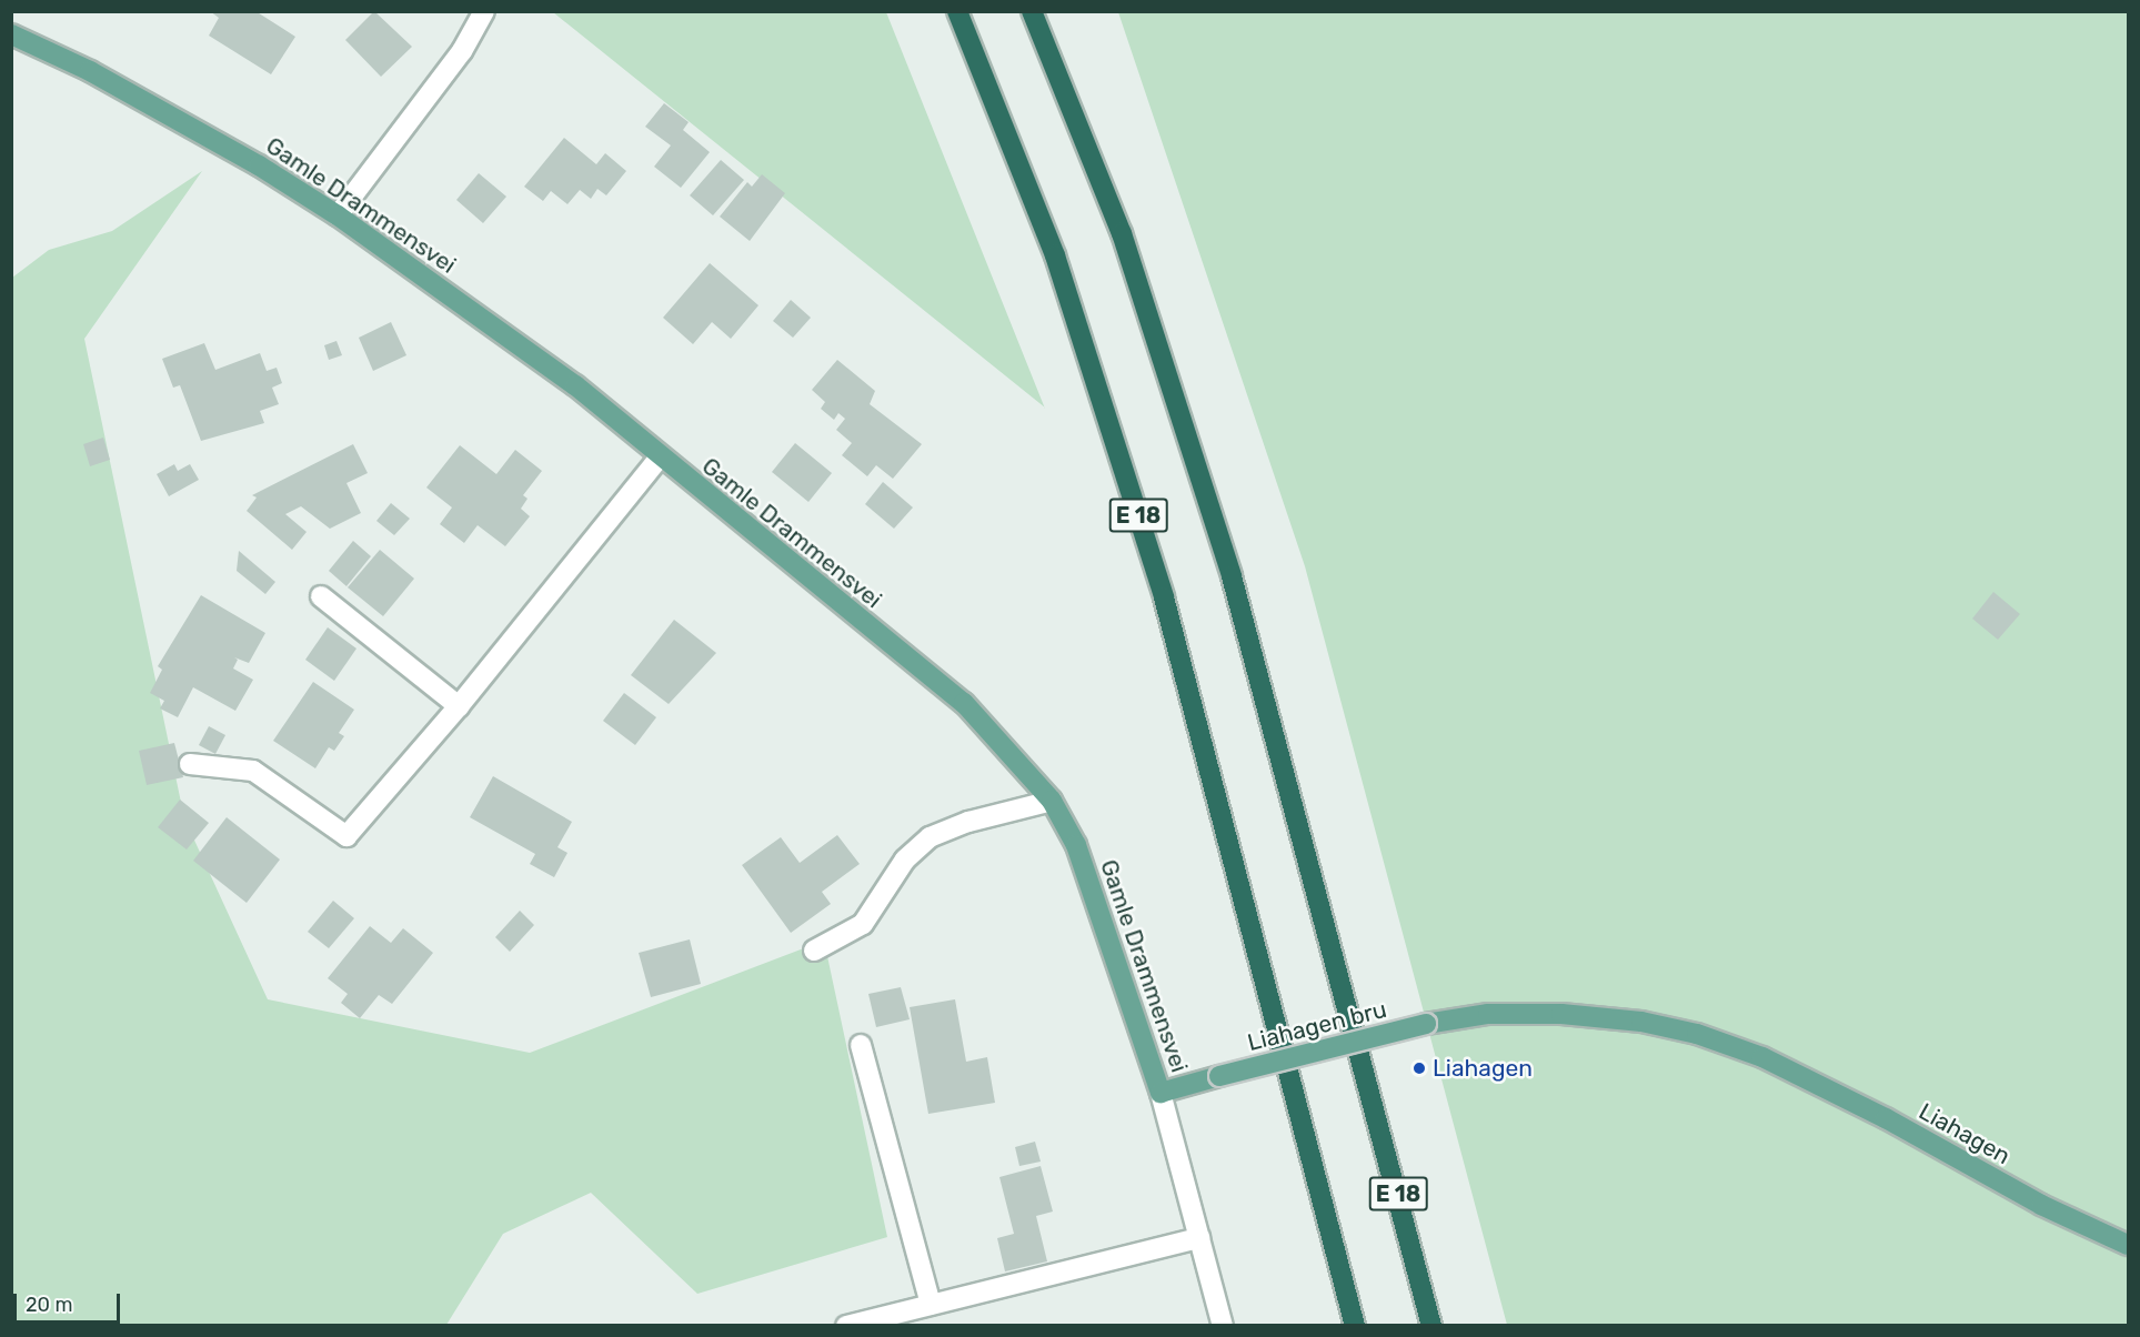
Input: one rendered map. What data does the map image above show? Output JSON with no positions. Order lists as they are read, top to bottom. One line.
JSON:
{"streets":{"highway":["E 18"],"main road":["Gamle Drammensvei","Liahagen bru","Liahagen"]},"crossings":[["Gamle Drammensvei","Liahagen bru"],["Liahagen bru","Liahagen"]],"places":["Liahagen"],"scale_bar":"20 m"}
